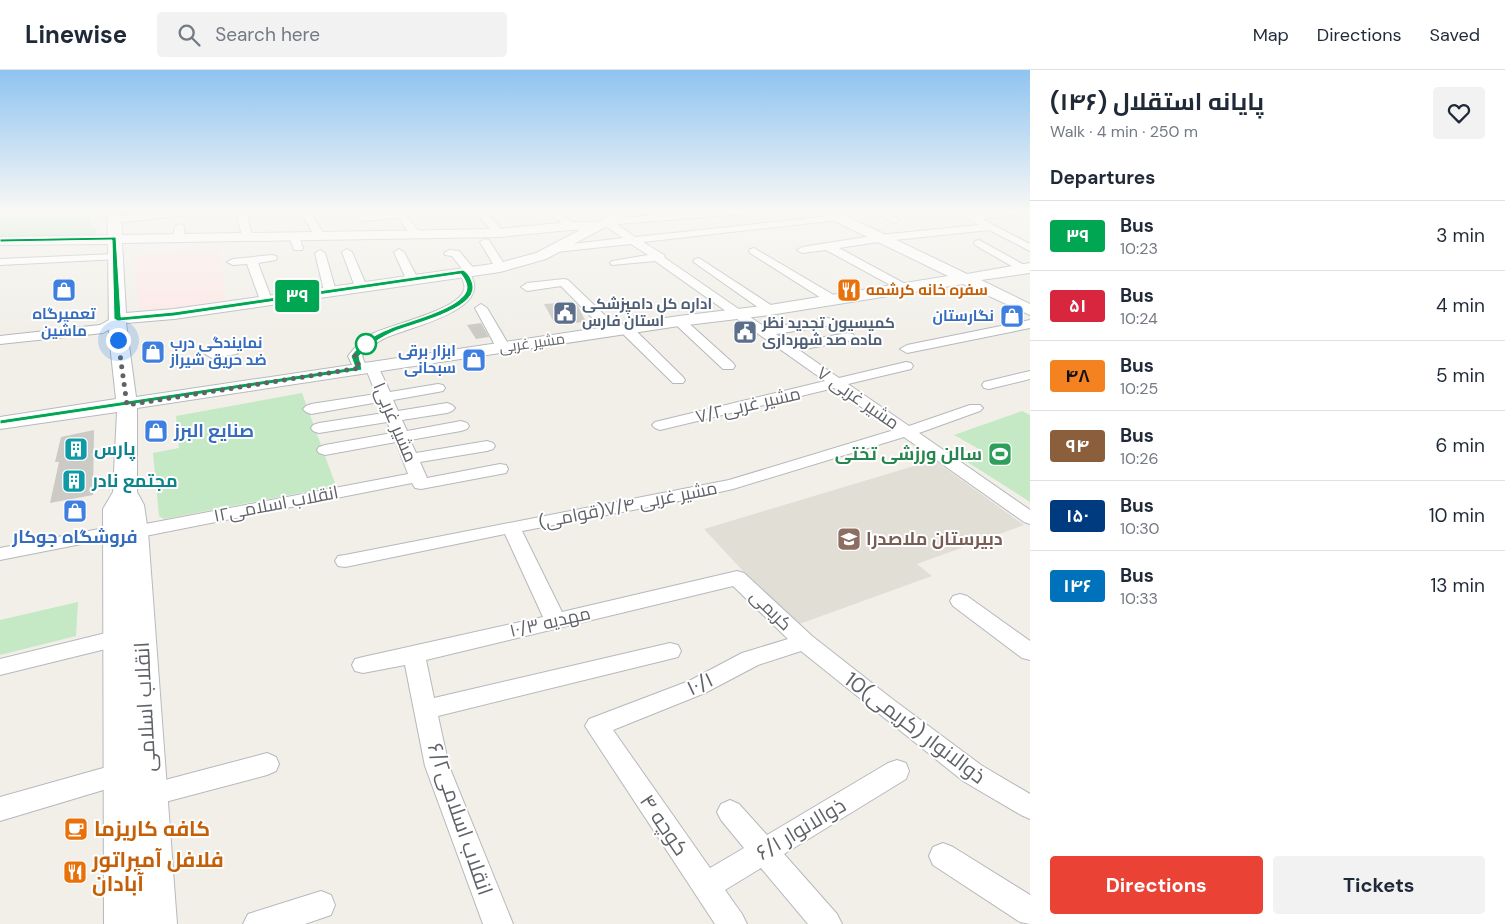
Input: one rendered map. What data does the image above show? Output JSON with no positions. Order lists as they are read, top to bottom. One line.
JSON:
{"streets":{"main road":["مشیر غربی","انقلاب اسلامی"],"street":["مشیر غربی ۷","۷/۲مشیر غربی","مشیر غربی۱","انقلاب اسلامی۱۲","(قوامی)مشیر غربی ۷/۴","کریمی","مهدیه ۱۰/۳","۱۰/۱","10ذوالانوار (کریمی)","انقلاب اسلامی۶/۲","کوچه ۴","ذوالانوار ۶/۱"]},"crossings":[["مشیر غربی","مشیر غربی ۷"],["مشیر غربی","مشیر غربی۱"],["مشیر غربی","انقلاب اسلامی"],["مشیر غربی ۷","۷/۲مشیر غربی"],["مشیر غربی ۷","(قوامی)مشیر غربی ۷/۴"],["مشیر غربی۱","انقلاب اسلامی۱۲"],["انقلاب اسلامی۱۲","انقلاب اسلامی"],["کریمی","مهدیه ۱۰/۳"],["کریمی","۱۰/۱"],["کریمی","10ذوالانوار (کریمی)"],["مهدیه ۱۰/۳","انقلاب اسلامی۶/۲"],["۱۰/۱","10ذوالانوار (کریمی)"],["۱۰/۱","کوچه ۴"],["کوچه ۴","ذوالانوار ۶/۱"]],"places":{"shop":["تعمیرگاه ماشین","نگارستان","نمایندگی درب ضد حریق شیراز","ابزار برقی سبحانی","صنایع البرز","فروشگاه جوکار"],"restaurant":["سفره خانه کرشمه","فلافل آمپراتور آبادان"],"public building":["اداره کل دامپزشکی استان فارس","کمیسیون تجدید نظر ماده صد شهرداری"],"building":["پارس","مجتمع نادر"],"sports":["سالن ورزشی تختی"],"school or university":["دبیرستان ملاصدرا"],"cafe":["کافه کاریزما"]},"lines":["bus line ۳۹"],"page":{"header":"Linewise","search":"Search here","nav":["Map","Directions","Saved"],"on_map":"۳۹","heading":[["پایانه استقلال (۱۴۶)","Walk · 4 min · 250 m"],"Departures"],"list":[{"mark":"۳۹","name":"Bus","note":"10:23","value":"3 min"},{"mark":"۵۱","name":"Bus","note":"10:24","value":"4 min"},{"mark":"۴۸","name":"Bus","note":"10:25","value":"5 min"},{"mark":"۹۴","name":"Bus","note":"10:26","value":"6 min"},{"mark":"۱۵۰","name":"Bus","note":"10:30","value":"10 min"},{"mark":"۱۴۶","name":"Bus","note":"10:33","value":"13 min"}],"buttons":["Directions","Tickets"]}}
